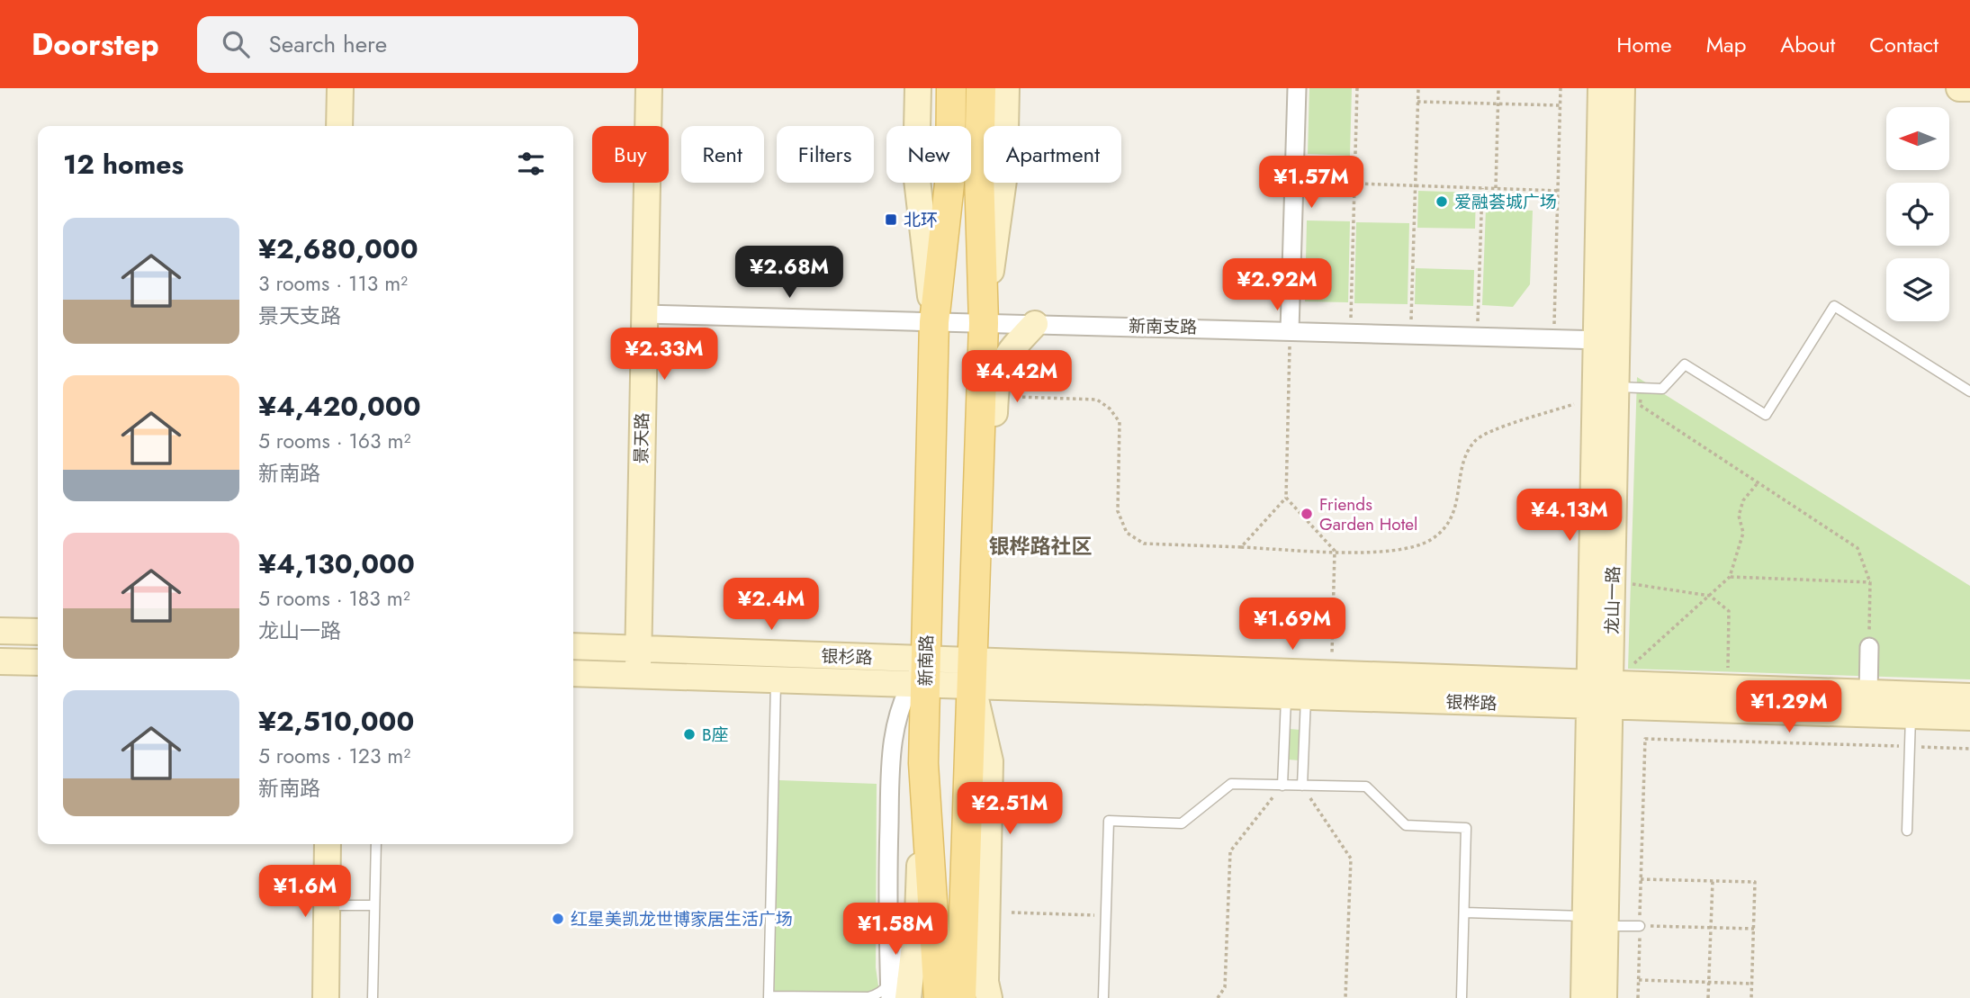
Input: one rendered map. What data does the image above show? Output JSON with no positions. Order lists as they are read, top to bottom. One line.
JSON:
{"streets":{"main road":["景天路","龙山一路","银杉路","新南路","银桦路"],"street":["新南支路"]},"crossings":[["新南支路","景天路"],["新南支路","龙山一路"],["新南支路","新南路"],["景天路","银杉路"],["龙山一路","银桦路"],["银杉路","新南路"],["银杉路","银桦路"]],"districts":["银桦路社区"],"places":{"other":["爱融荟城广场","Friends Garden Hotel","B座","红星美凯龙世博家居生活广场"],"transit":["北环"]},"north":"left","page":{"header":"Doorstep","search":"Search here","nav":["Home","Map","About","Contact"],"chip":["Buy","Rent","Filters","New","Apartment"],"heading":"12 homes","price":["¥1.57M","¥2.68M","¥2.92M","¥2.33M","¥4.42M","¥4.13M","¥2.4M","¥1.69M","¥1.29M","¥2.51M","¥1.6M","¥1.58M"],"list":[{"name":"¥2,680,000","note":"3 rooms · 113 m² · 景天支路"},{"name":"¥4,420,000","note":"5 rooms · 163 m² · 新南路"},{"name":"¥4,130,000","note":"5 rooms · 183 m² · 龙山一路"},{"name":"¥2,510,000","note":"5 rooms · 123 m² · 新南路"}]}}
